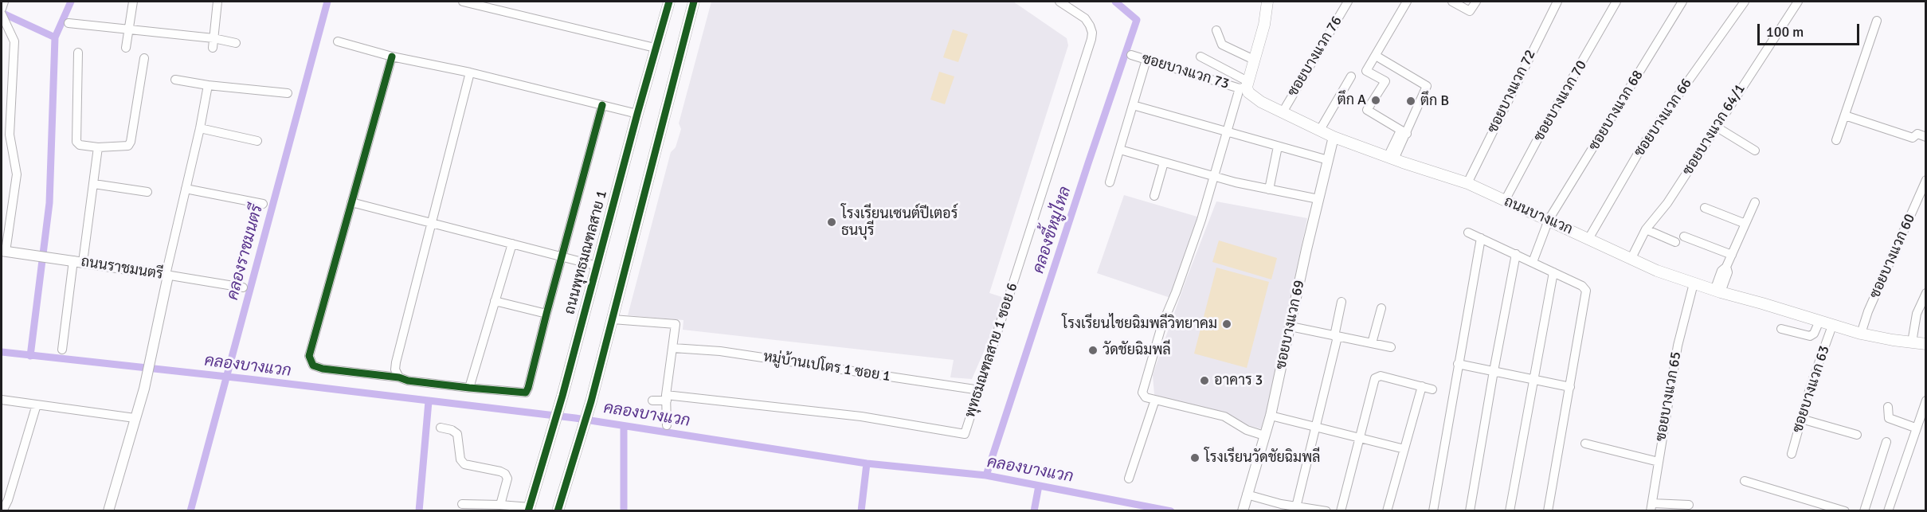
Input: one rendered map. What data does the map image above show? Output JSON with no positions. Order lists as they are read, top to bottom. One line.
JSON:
{"streets":{"main road":["ถนนบางแวก","ถนนพุทธมณฑลสาย 1"],"street":["ซอยบางแวก 76","ซอยบางแวก 73","ซอยบางแวก 72","ซอยบางแวก 70","ซอยบางแวก 68","ซอยบางแวก 66","ซอยบางแวก 64/1","ซอยบางแวก 60","ถนนราชมนตรี","ซอยบางแวก 69","พุทธมณฑลสาย 1 ซอย 6","หมู่บ้านเปโตร 1 ซอย 1","ซอยบางแวก 63","ซอยบางแวก 65"]},"crossings":[["ซอยบางแวก 76","ถนนบางแวก"],["ซอยบางแวก 73","ถนนบางแวก"],["ซอยบางแวก 72","ถนนบางแวก"],["ซอยบางแวก 70","ถนนบางแวก"],["ซอยบางแวก 68","ถนนบางแวก"],["ซอยบางแวก 66","ถนนบางแวก"],["ซอยบางแวก 64/1","ถนนบางแวก"],["ถนนบางแวก","ซอยบางแวก 60"],["ถนนบางแวก","ซอยบางแวก 69"],["ถนนบางแวก","ซอยบางแวก 63"],["ถนนบางแวก","ซอยบางแวก 65"],["พุทธมณฑลสาย 1 ซอย 6","หมู่บ้านเปโตร 1 ซอย 1"]],"water":["คลองขี้หมูไหล","คลองราชมนตรี","คลองบางแวก"],"places":["ตึก A","ตึก B","โรงเรียนเซนต์ปีเตอร์ ธนบุรี","โรงเรียนไชยฉิมพลีวิทยาคม","วัดชัยฉิมพลี","อาคาร 3","โรงเรียนวัดชัยฉิมพลี"],"scale_bar":"100 m"}
